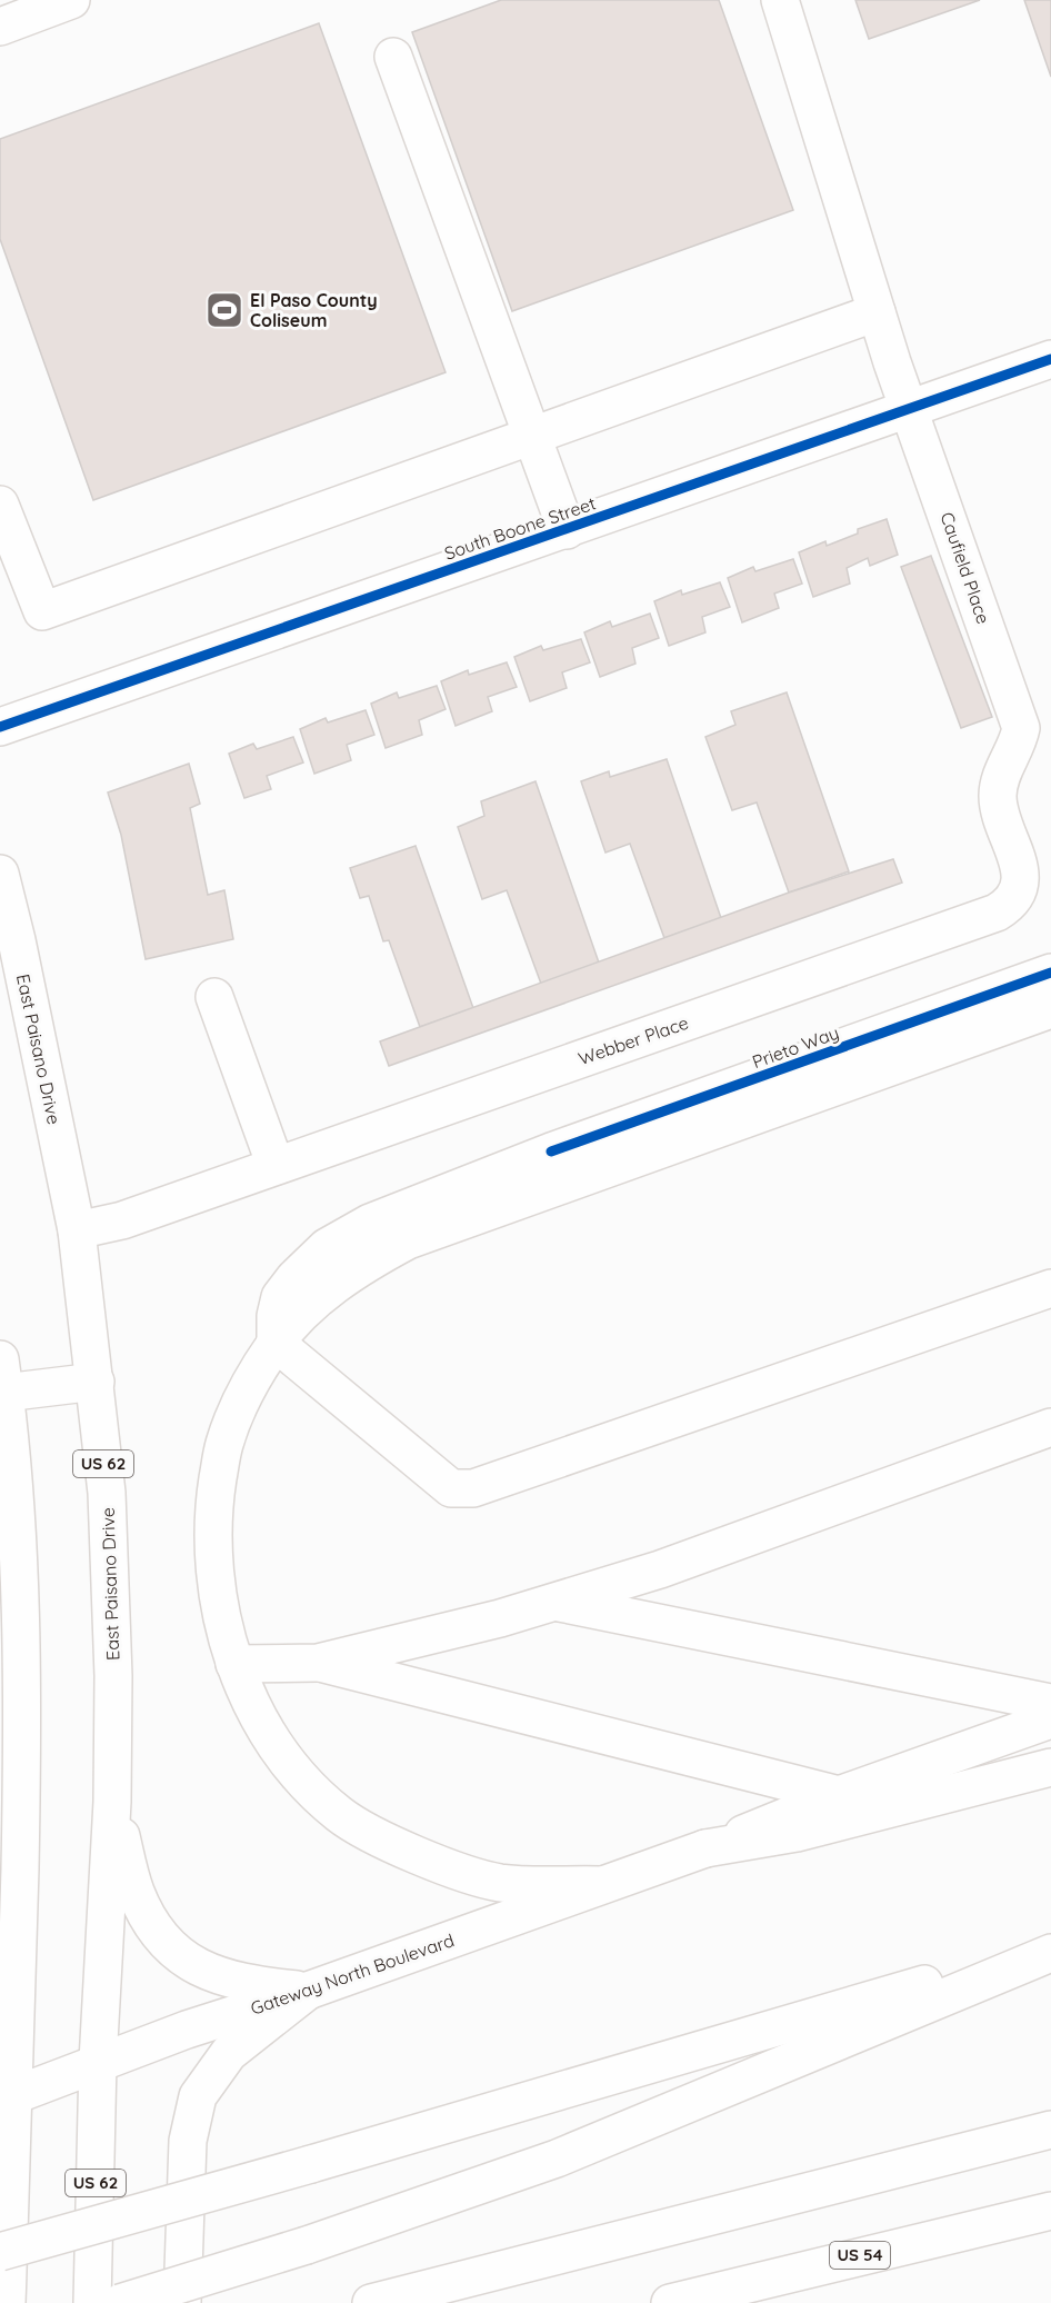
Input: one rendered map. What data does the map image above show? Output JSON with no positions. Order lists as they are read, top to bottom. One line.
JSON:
{"streets":{"main road":["South Boone Street","Caufield Place","Webber Place","Prieto Way","East Paisano Drive","US 62","Gateway North Boulevard","US 54"]},"crossings":[["South Boone Street","Caufield Place"],["Caufield Place","Webber Place"],["Webber Place","East Paisano Drive"],["East Paisano Drive","Gateway North Boulevard"]],"places":{"sports":["El Paso County Coliseum"]}}
